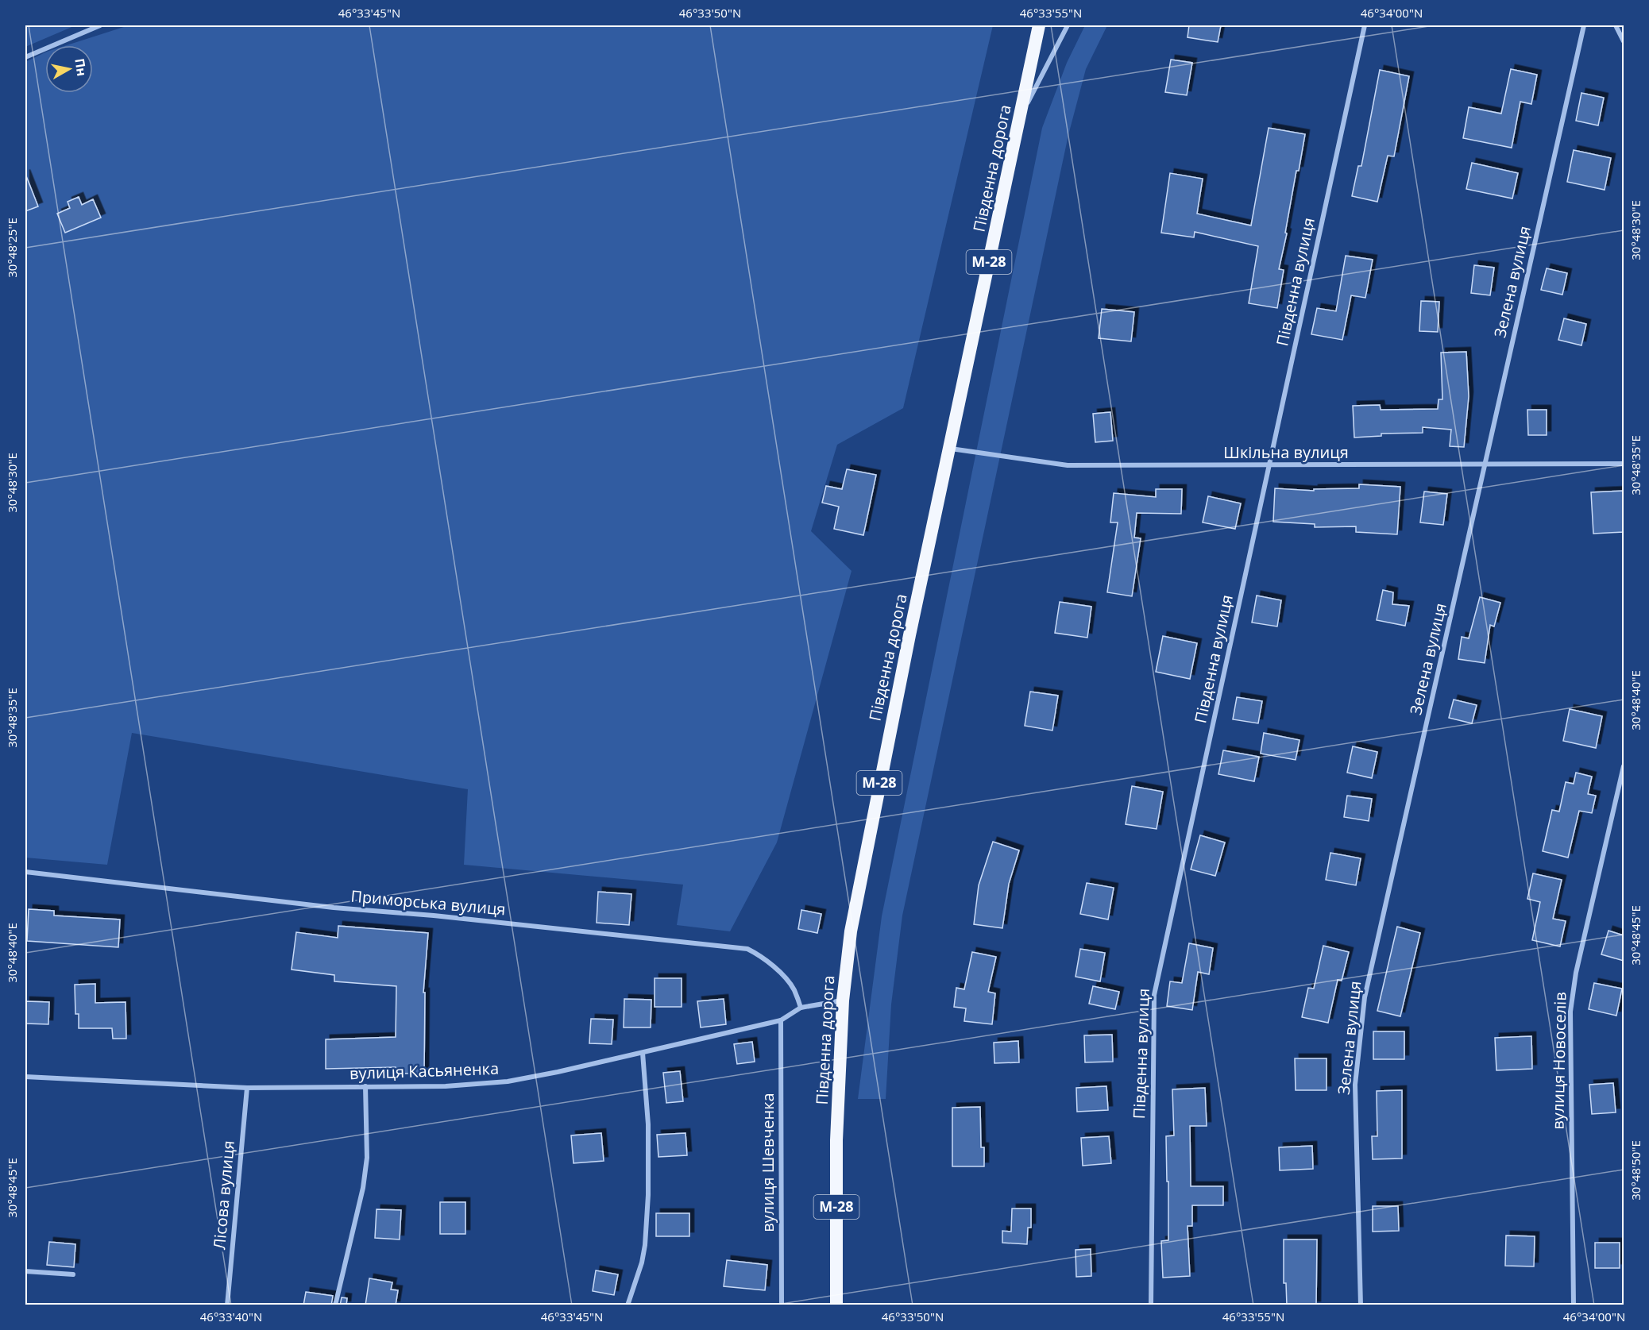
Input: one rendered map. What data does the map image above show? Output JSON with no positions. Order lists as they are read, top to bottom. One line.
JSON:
{"streets":{"highway":["Південна дорога","М-28"],"street":["Південна вулиця","Зелена вулиця","Шкільна вулиця","Приморська вулиця","вулиця Новоселів","вулиця Касьяненка","вулиця Шевченка","Лісова вулиця"]},"crossings":[["Південна дорога","Шкільна вулиця"],["Південна дорога","вулиця Касьяненка"],["Південна вулиця","Шкільна вулиця"],["Зелена вулиця","Шкільна вулиця"],["Приморська вулиця","вулиця Касьяненка"],["вулиця Касьяненка","вулиця Шевченка"],["вулиця Касьяненка","Лісова вулиця"]],"north":"right","coordinates":["46°33'45\"N","46°33'50\"N","46°33'55\"N","46°34'00\"N","30°48'30\"E","30°48'25\"E","30°48'35\"E","30°48'40\"E","30°48'45\"E","30°48'50\"E","46°33'40\"N"]}
